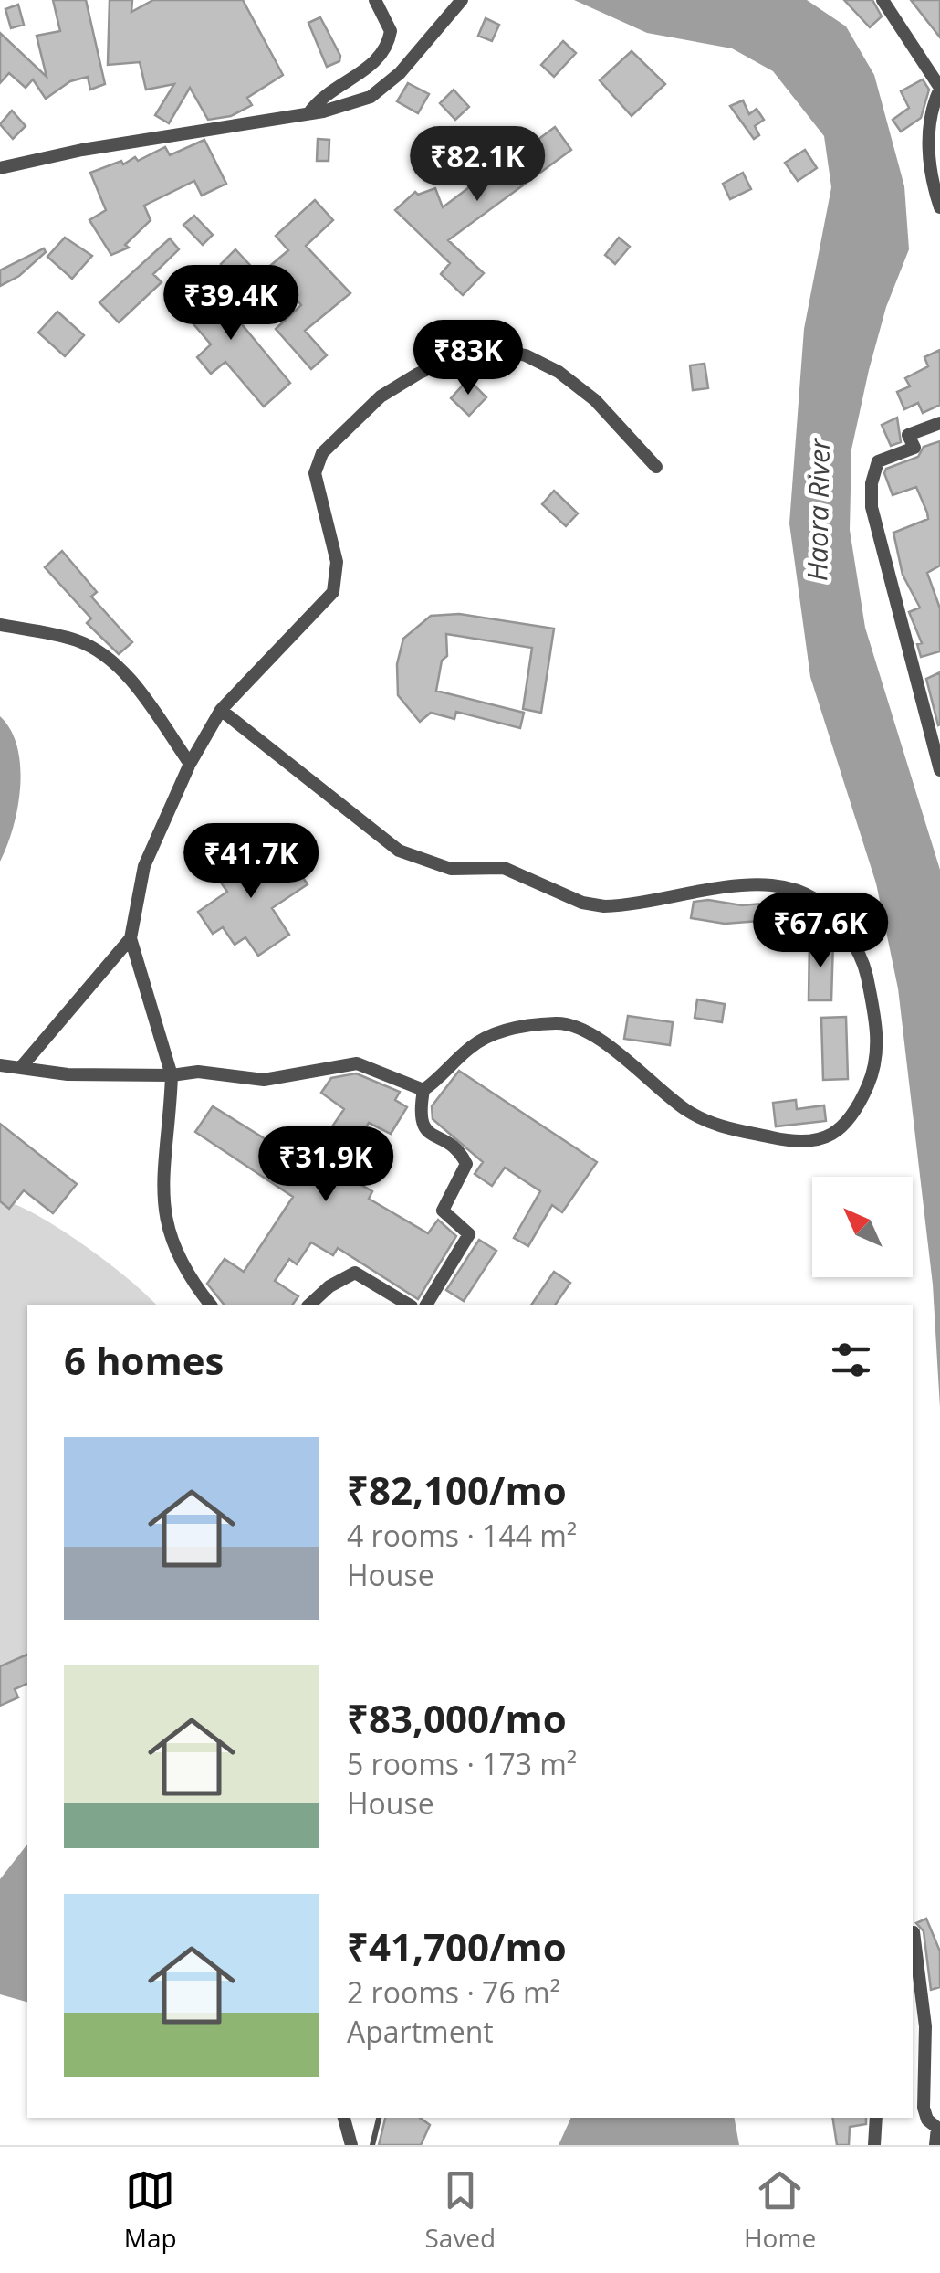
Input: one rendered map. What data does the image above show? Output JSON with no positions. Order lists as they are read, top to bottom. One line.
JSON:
{"water":["Haora River"],"north":"top left","page":{"price":["₹82.1K","₹39.4K","₹83K","₹41.7K","₹67.6K","₹31.9K"],"heading":"6 homes","list":[{"name":"₹82,100/mo","note":"4 rooms · 144 m² · House"},{"name":"₹83,000/mo","note":"5 rooms · 173 m² · House"},{"name":"₹41,700/mo","note":"2 rooms · 76 m² · Apartment"}],"tabs":["Map","Saved","Home"]}}
